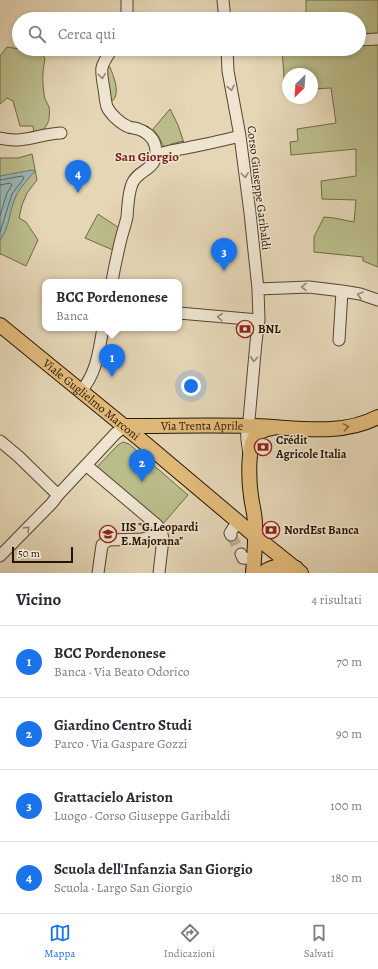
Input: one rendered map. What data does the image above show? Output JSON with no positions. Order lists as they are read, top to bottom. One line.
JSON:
{"streets":{"main road":["Viale Guglielmo Marconi","Via Trenta Aprile"],"street":["Corso Giuseppe Garibaldi"]},"crossings":[["Corso Giuseppe Garibaldi","Via Trenta Aprile"],["Viale Guglielmo Marconi","Via Trenta Aprile"]],"one_way":["Corso Giuseppe Garibaldi"],"districts":["San Giorgio"],"places":{"bank":["BNL","Crédit Agricole Italia","NordEst Banca"],"school or university":["IIS \"G.Leopardi E.Majorana\""]},"scale_bar":"50 m","north":"bottom left","page":{"search":"Cerca qui","pins":["4","3","1","2"],"popup":["BCC Pordenonese","Banca"],"scale":"50 m","heading":["Vicino","4 risultati"],"list":[{"mark":"1","name":"BCC Pordenonese","note":"Banca · Via Beato Odorico","value":"70 m"},{"mark":"2","name":"Giardino Centro Studi","note":"Parco · Via Gaspare Gozzi","value":"90 m"},{"mark":"3","name":"Grattacielo Ariston","note":"Luogo · Corso Giuseppe Garibaldi","value":"100 m"},{"mark":"4","name":"Scuola dell'Infanzia San Giorgio","note":"Scuola · Largo San Giorgio","value":"180 m"}],"nav":["Mappa","Indicazioni","Salvati"]}}
